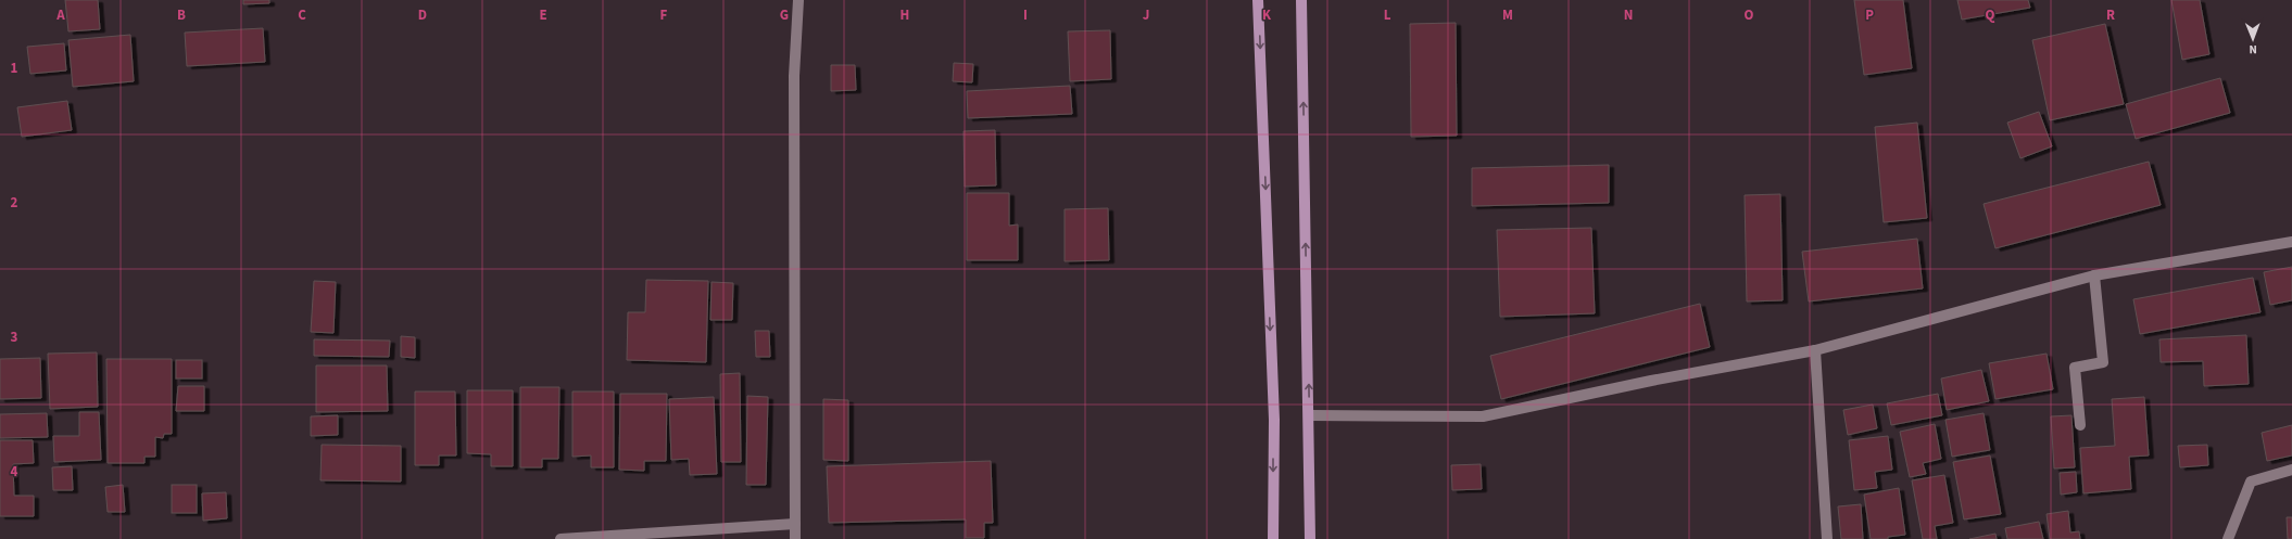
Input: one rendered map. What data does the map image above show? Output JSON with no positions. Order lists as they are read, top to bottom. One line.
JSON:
{"north":"bottom","grid":{"columns":["A","B","C","D","E","F","G","H","I","J","K","L","M","N","O","P","Q","R"],"rows":["1","2","3","4"]}}
